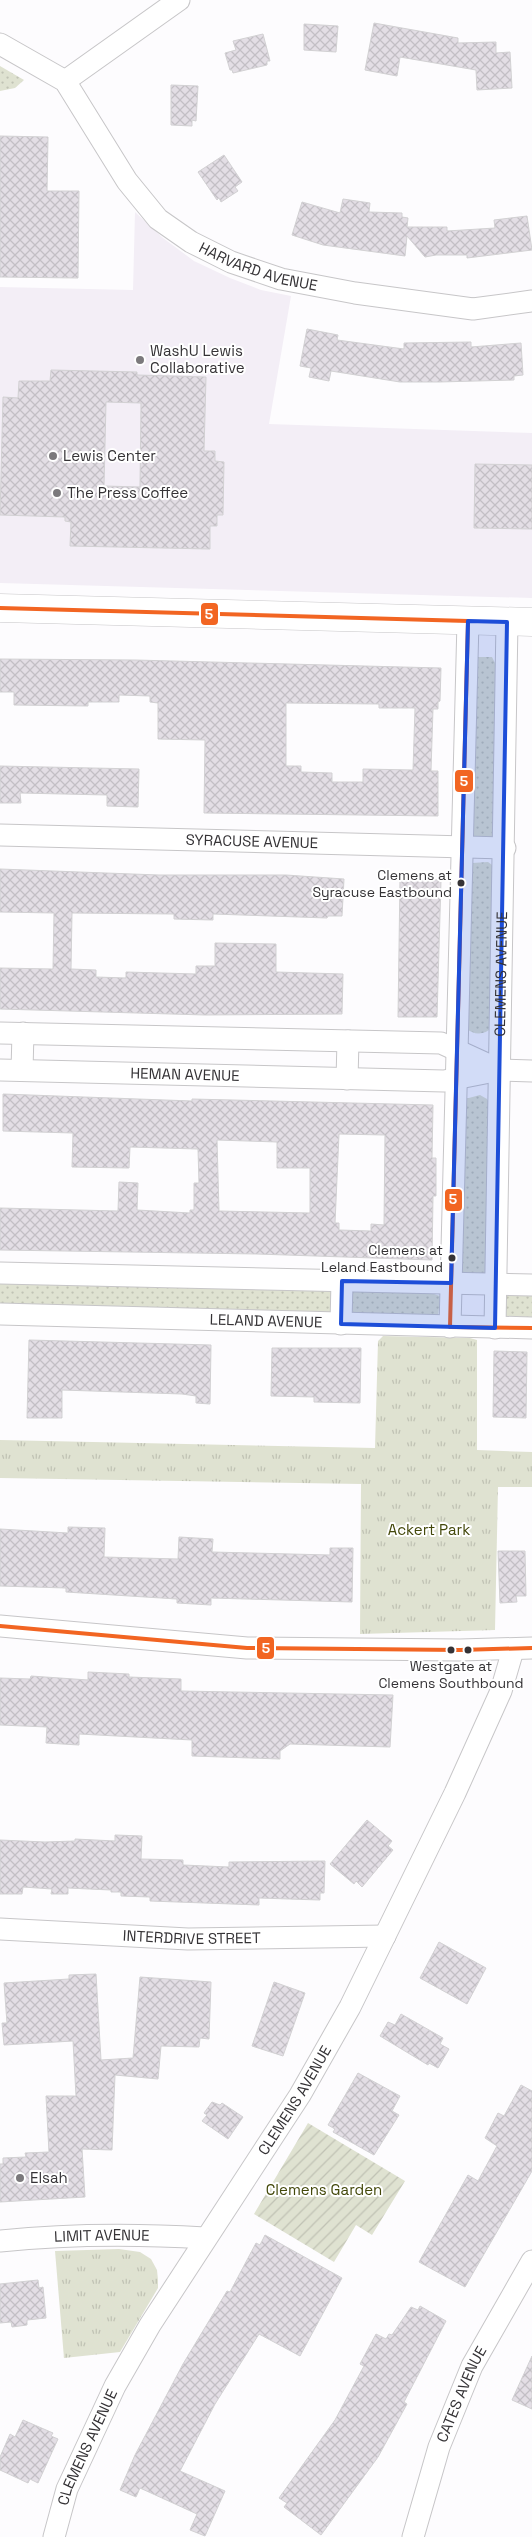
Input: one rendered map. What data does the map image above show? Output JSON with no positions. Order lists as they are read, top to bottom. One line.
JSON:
{"streets":{"street":["HARVARD AVENUE","SYRACUSE AVENUE","CLEMENS AVENUE","HEMAN AVENUE","LELAND AVENUE","INTERDRIVE STREET","LIMIT AVENUE","CATES AVENUE"]},"crossings":[["SYRACUSE AVENUE","CLEMENS AVENUE"],["CLEMENS AVENUE","HEMAN AVENUE"],["CLEMENS AVENUE","LELAND AVENUE"],["CLEMENS AVENUE","INTERDRIVE STREET"],["CLEMENS AVENUE","LIMIT AVENUE"]],"parks":["Ackert Park","Clemens Garden"],"places":["WashU Lewis Collaborative","Lewis Center","The Press Coffee","Clemens at Syracuse Eastbound","Clemens at Leland Eastbound","Westgate at Clemens Southbound","Elsah"],"lines":["transit line 5"]}
